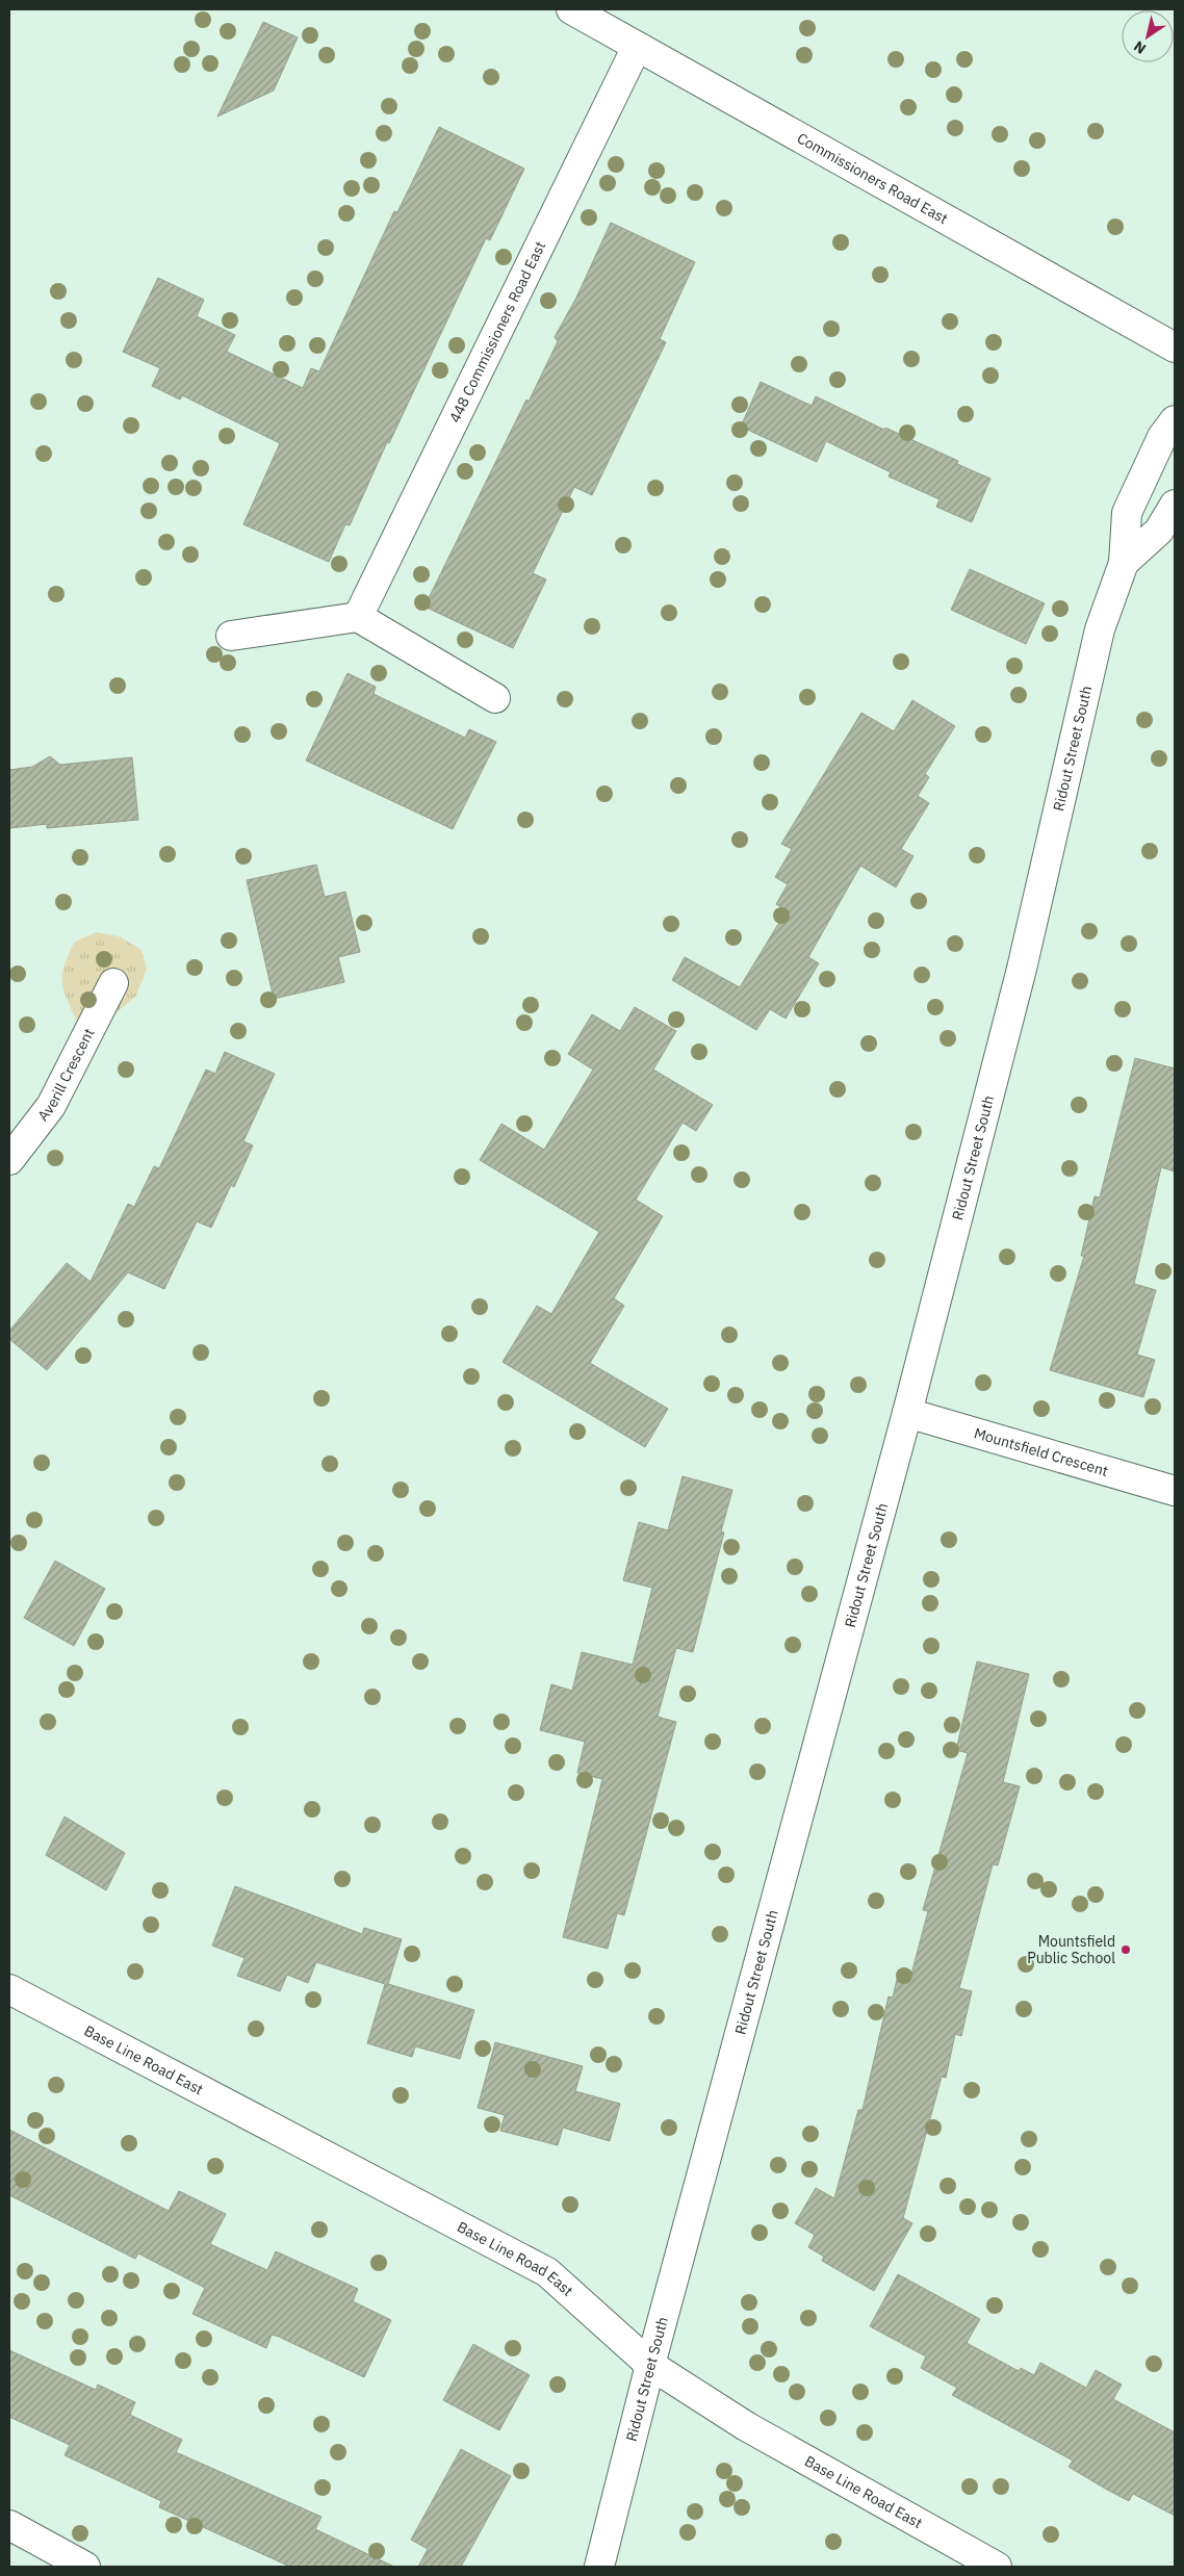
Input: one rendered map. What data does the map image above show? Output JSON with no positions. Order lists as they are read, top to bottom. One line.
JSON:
{"streets":{"street":["Commissioners Road East","448 Commissioners Road East","Ridout Street South","Averill Crescent","Mountsfield Crescent","Base Line Road East"]},"crossings":[["Commissioners Road East","448 Commissioners Road East"],["Ridout Street South","Mountsfield Crescent"],["Ridout Street South","Base Line Road East"]],"places":["Mountsfield Public School"],"north":"bottom left"}
